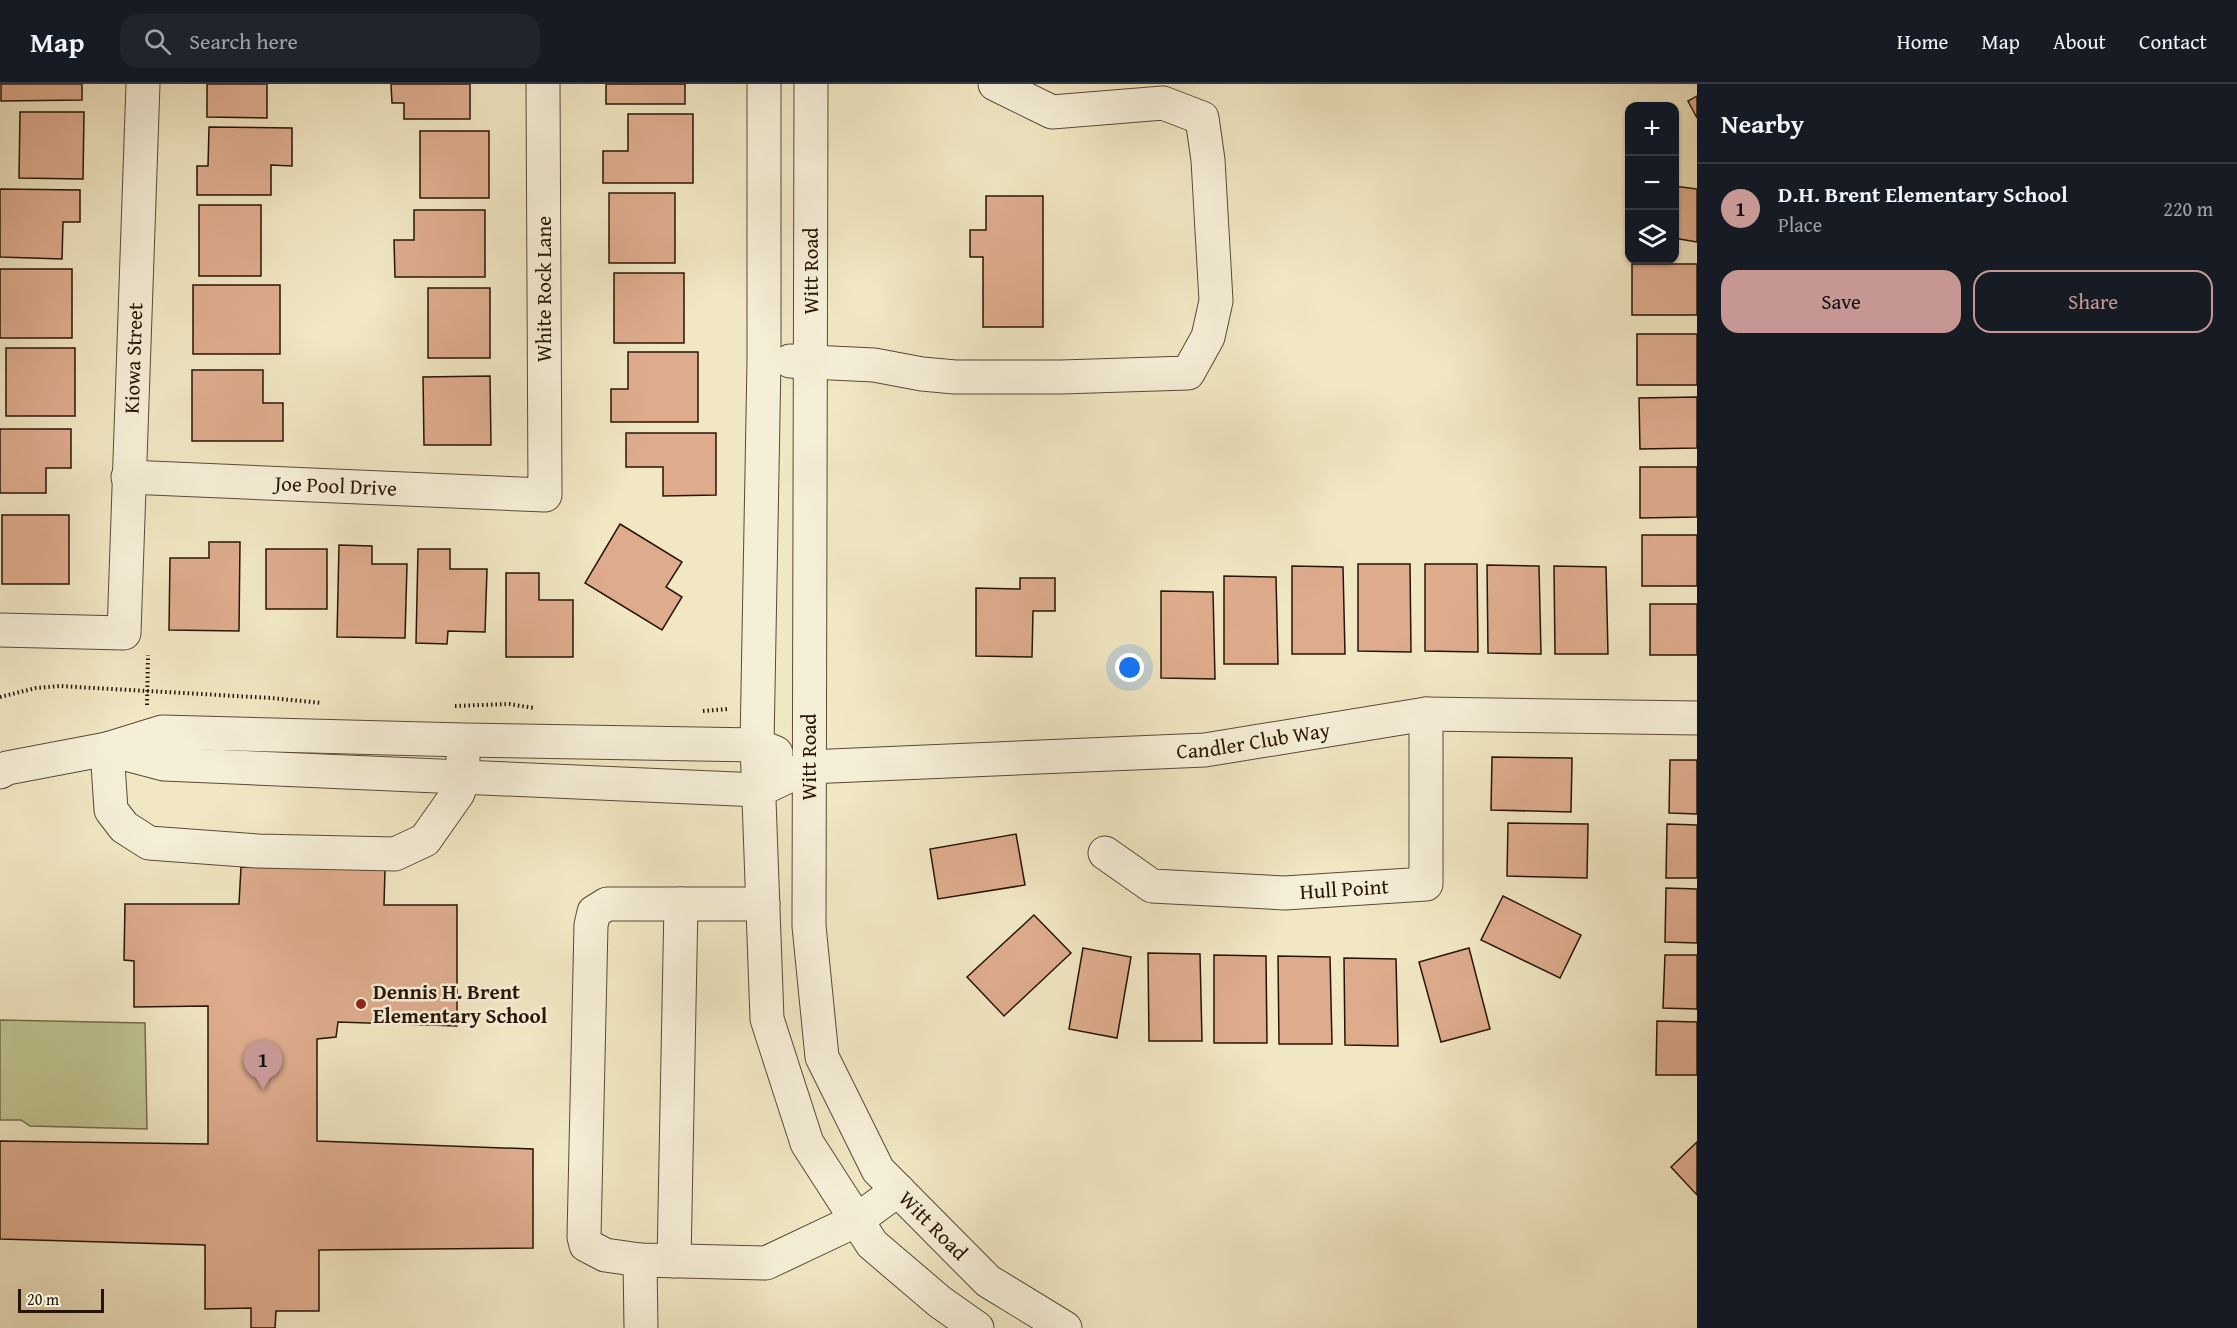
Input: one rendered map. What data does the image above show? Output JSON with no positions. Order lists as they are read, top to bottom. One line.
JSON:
{"streets":{"street":["Witt Road","White Rock Lane","Kiowa Street","Joe Pool Drive","Candler Club Way","Hull Point"]},"crossings":[["Witt Road","Candler Club Way"],["White Rock Lane","Joe Pool Drive"],["Kiowa Street","Joe Pool Drive"],["Candler Club Way","Hull Point"]],"places":["Dennis H. Brent Elementary School"],"scale_bar":"20 m","page":{"header":"Map","search":"Search here","nav":["Home","Map","About","Contact"],"heading":"Nearby","map_buttons":["+","−"],"list":[{"mark":"1","name":"D.H. Brent Elementary School","note":"Place","value":"220 m"}],"buttons":["Save","Share"],"pins":"1","scale":"20 m"}}
